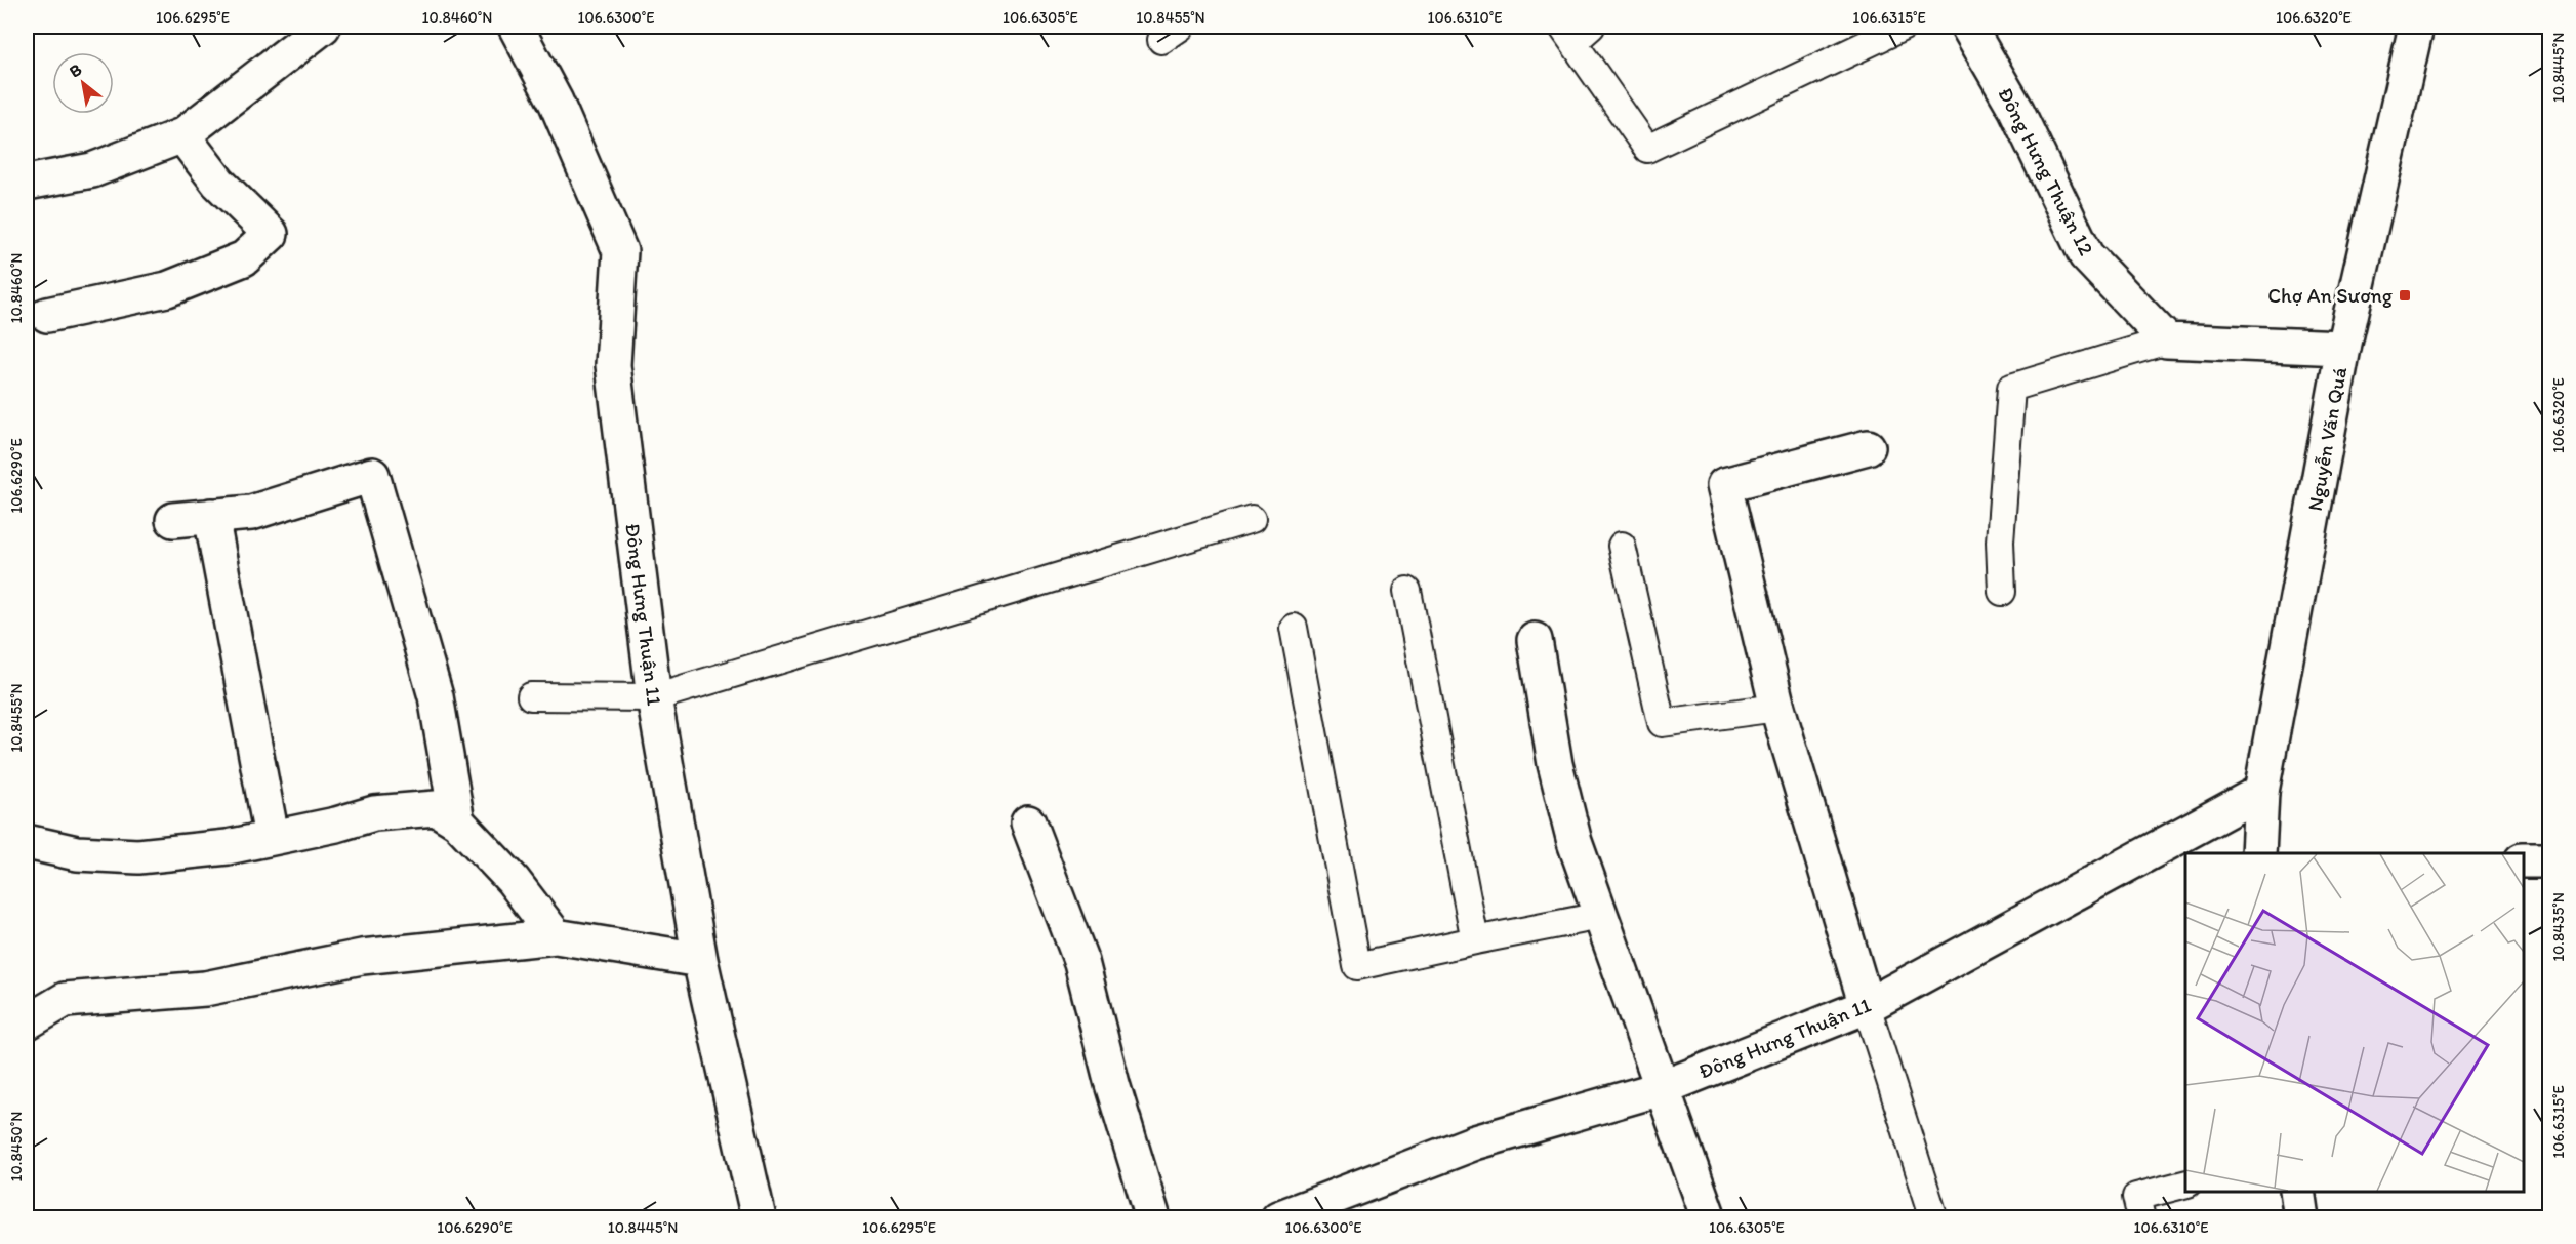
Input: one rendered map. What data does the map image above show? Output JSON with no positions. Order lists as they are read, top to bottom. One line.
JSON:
{"streets":{"street":["Đông Hưng Thuận 12","Nguyễn Văn Quá","Đông Hưng Thuận 11"]},"crossings":[["Nguyễn Văn Quá","Đông Hưng Thuận 11"]],"places":{"transit":["Chợ An Sương"]},"north":"top left","coordinates":["106.6295°E","10.8460°N","106.6300°E","106.6305°E","10.8455°N","106.6310°E","106.6315°E","106.6320°E","10.8445°N","106.6290°E","10.8435°N","10.8450°N"]}
